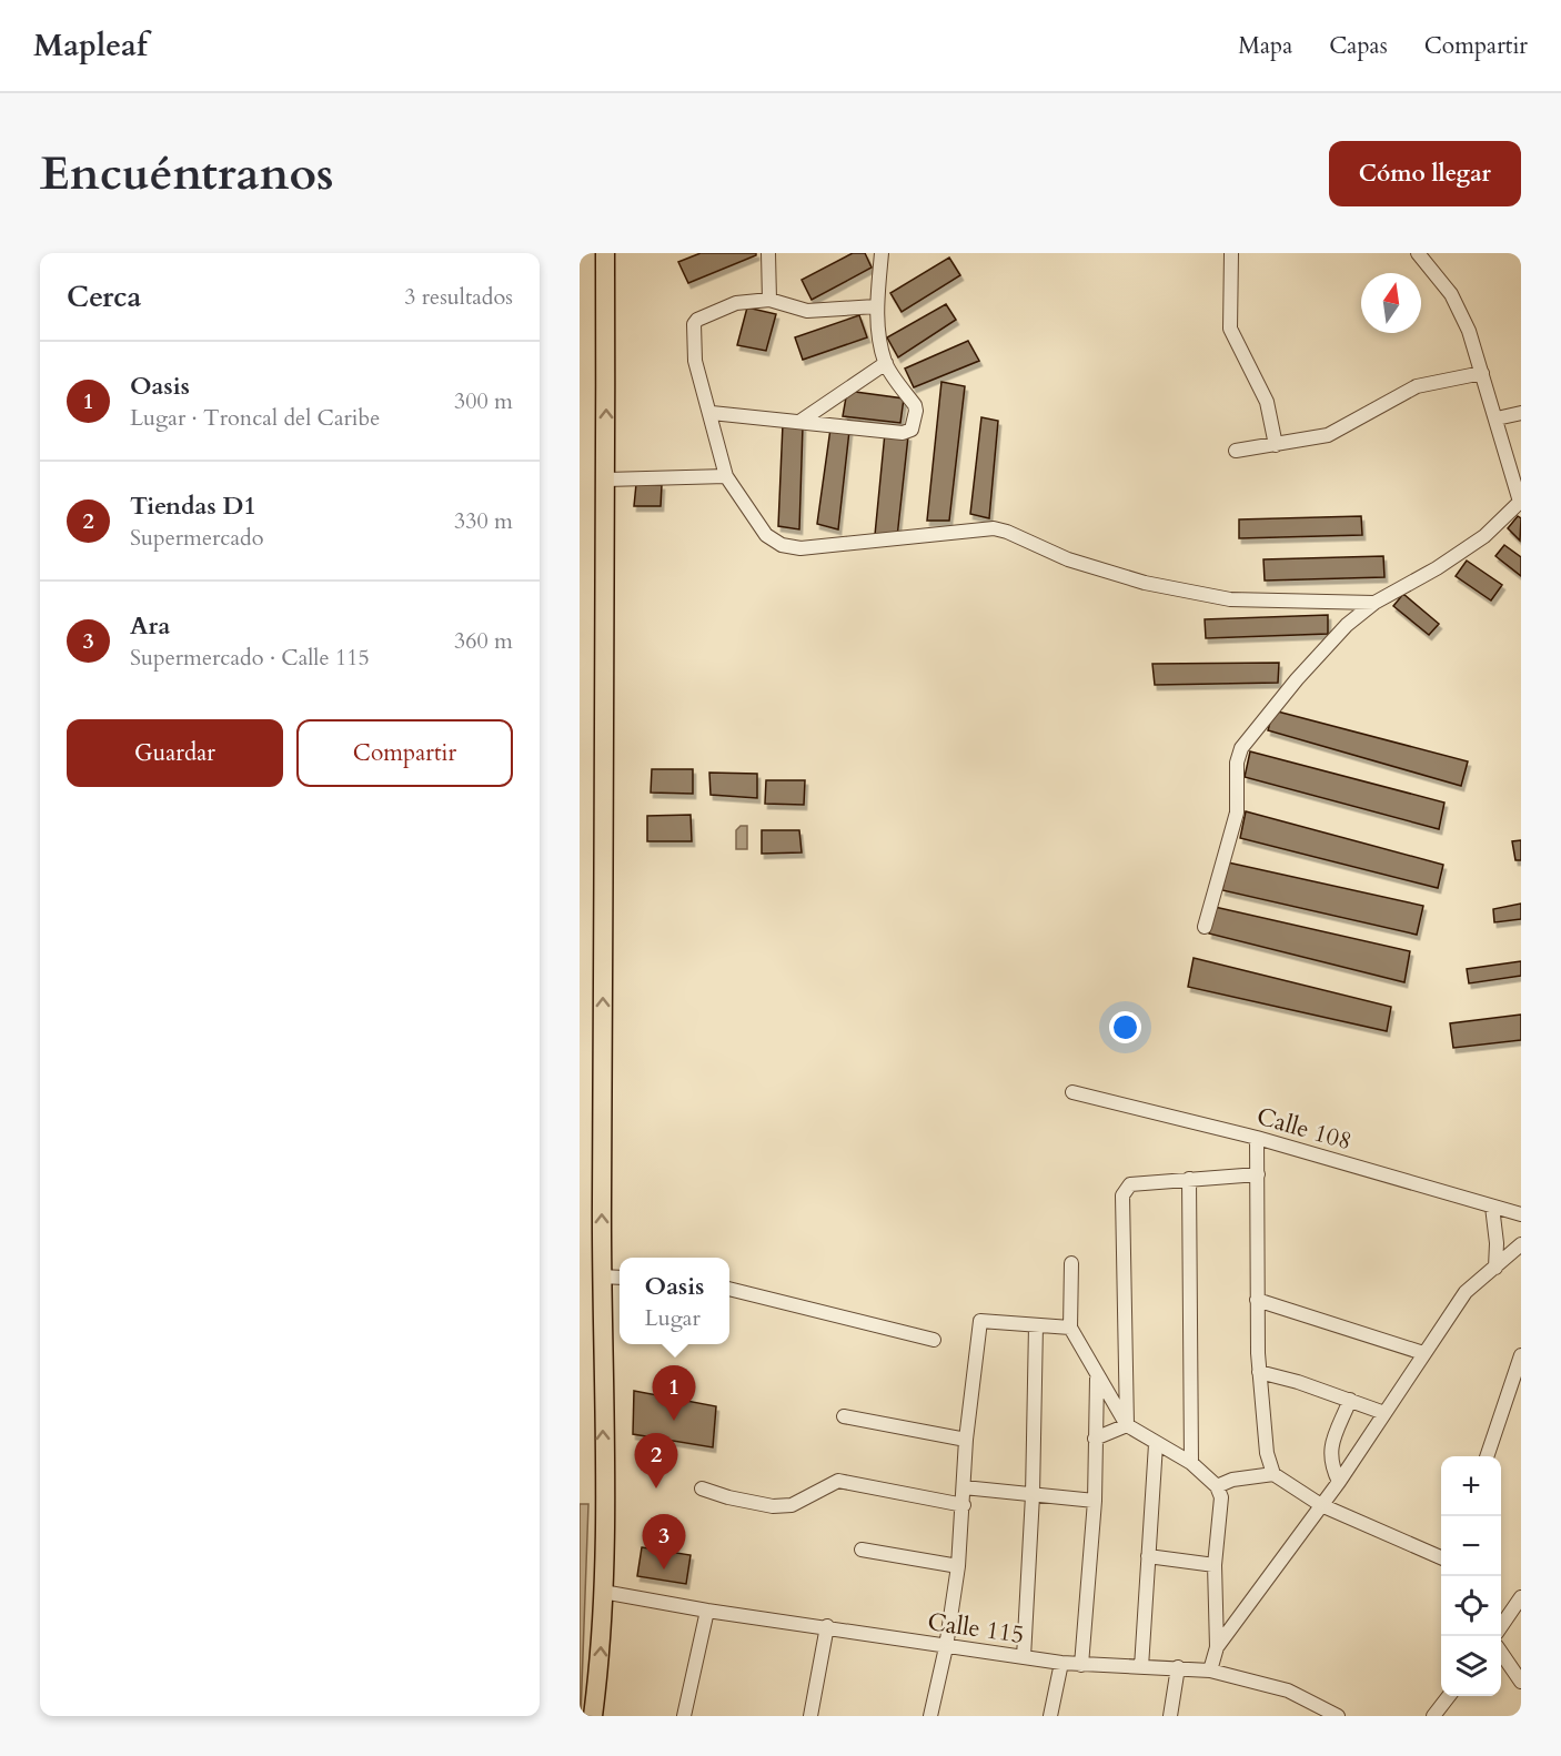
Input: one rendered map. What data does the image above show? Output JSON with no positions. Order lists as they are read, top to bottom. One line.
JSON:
{"streets":{"street":["Calle 108","Calle 115"]},"north":"top","page":{"header":"Mapleaf","nav":["Mapa","Capas","Compartir"],"buttons":["Cómo llegar",["Guardar","Compartir"]],"title":"Encuéntranos","heading":["Cerca","3 resultados"],"list":[{"mark":"1","name":"Oasis","note":"Lugar · Troncal del Caribe","value":"300 m"},{"mark":"2","name":"Tiendas D1","note":"Supermercado","value":"330 m"},{"mark":"3","name":"Ara","note":"Supermercado · Calle 115","value":"360 m"}],"popup":["Oasis","Lugar"],"pins":["1","2","3"],"map_buttons":["+","−"]}}
